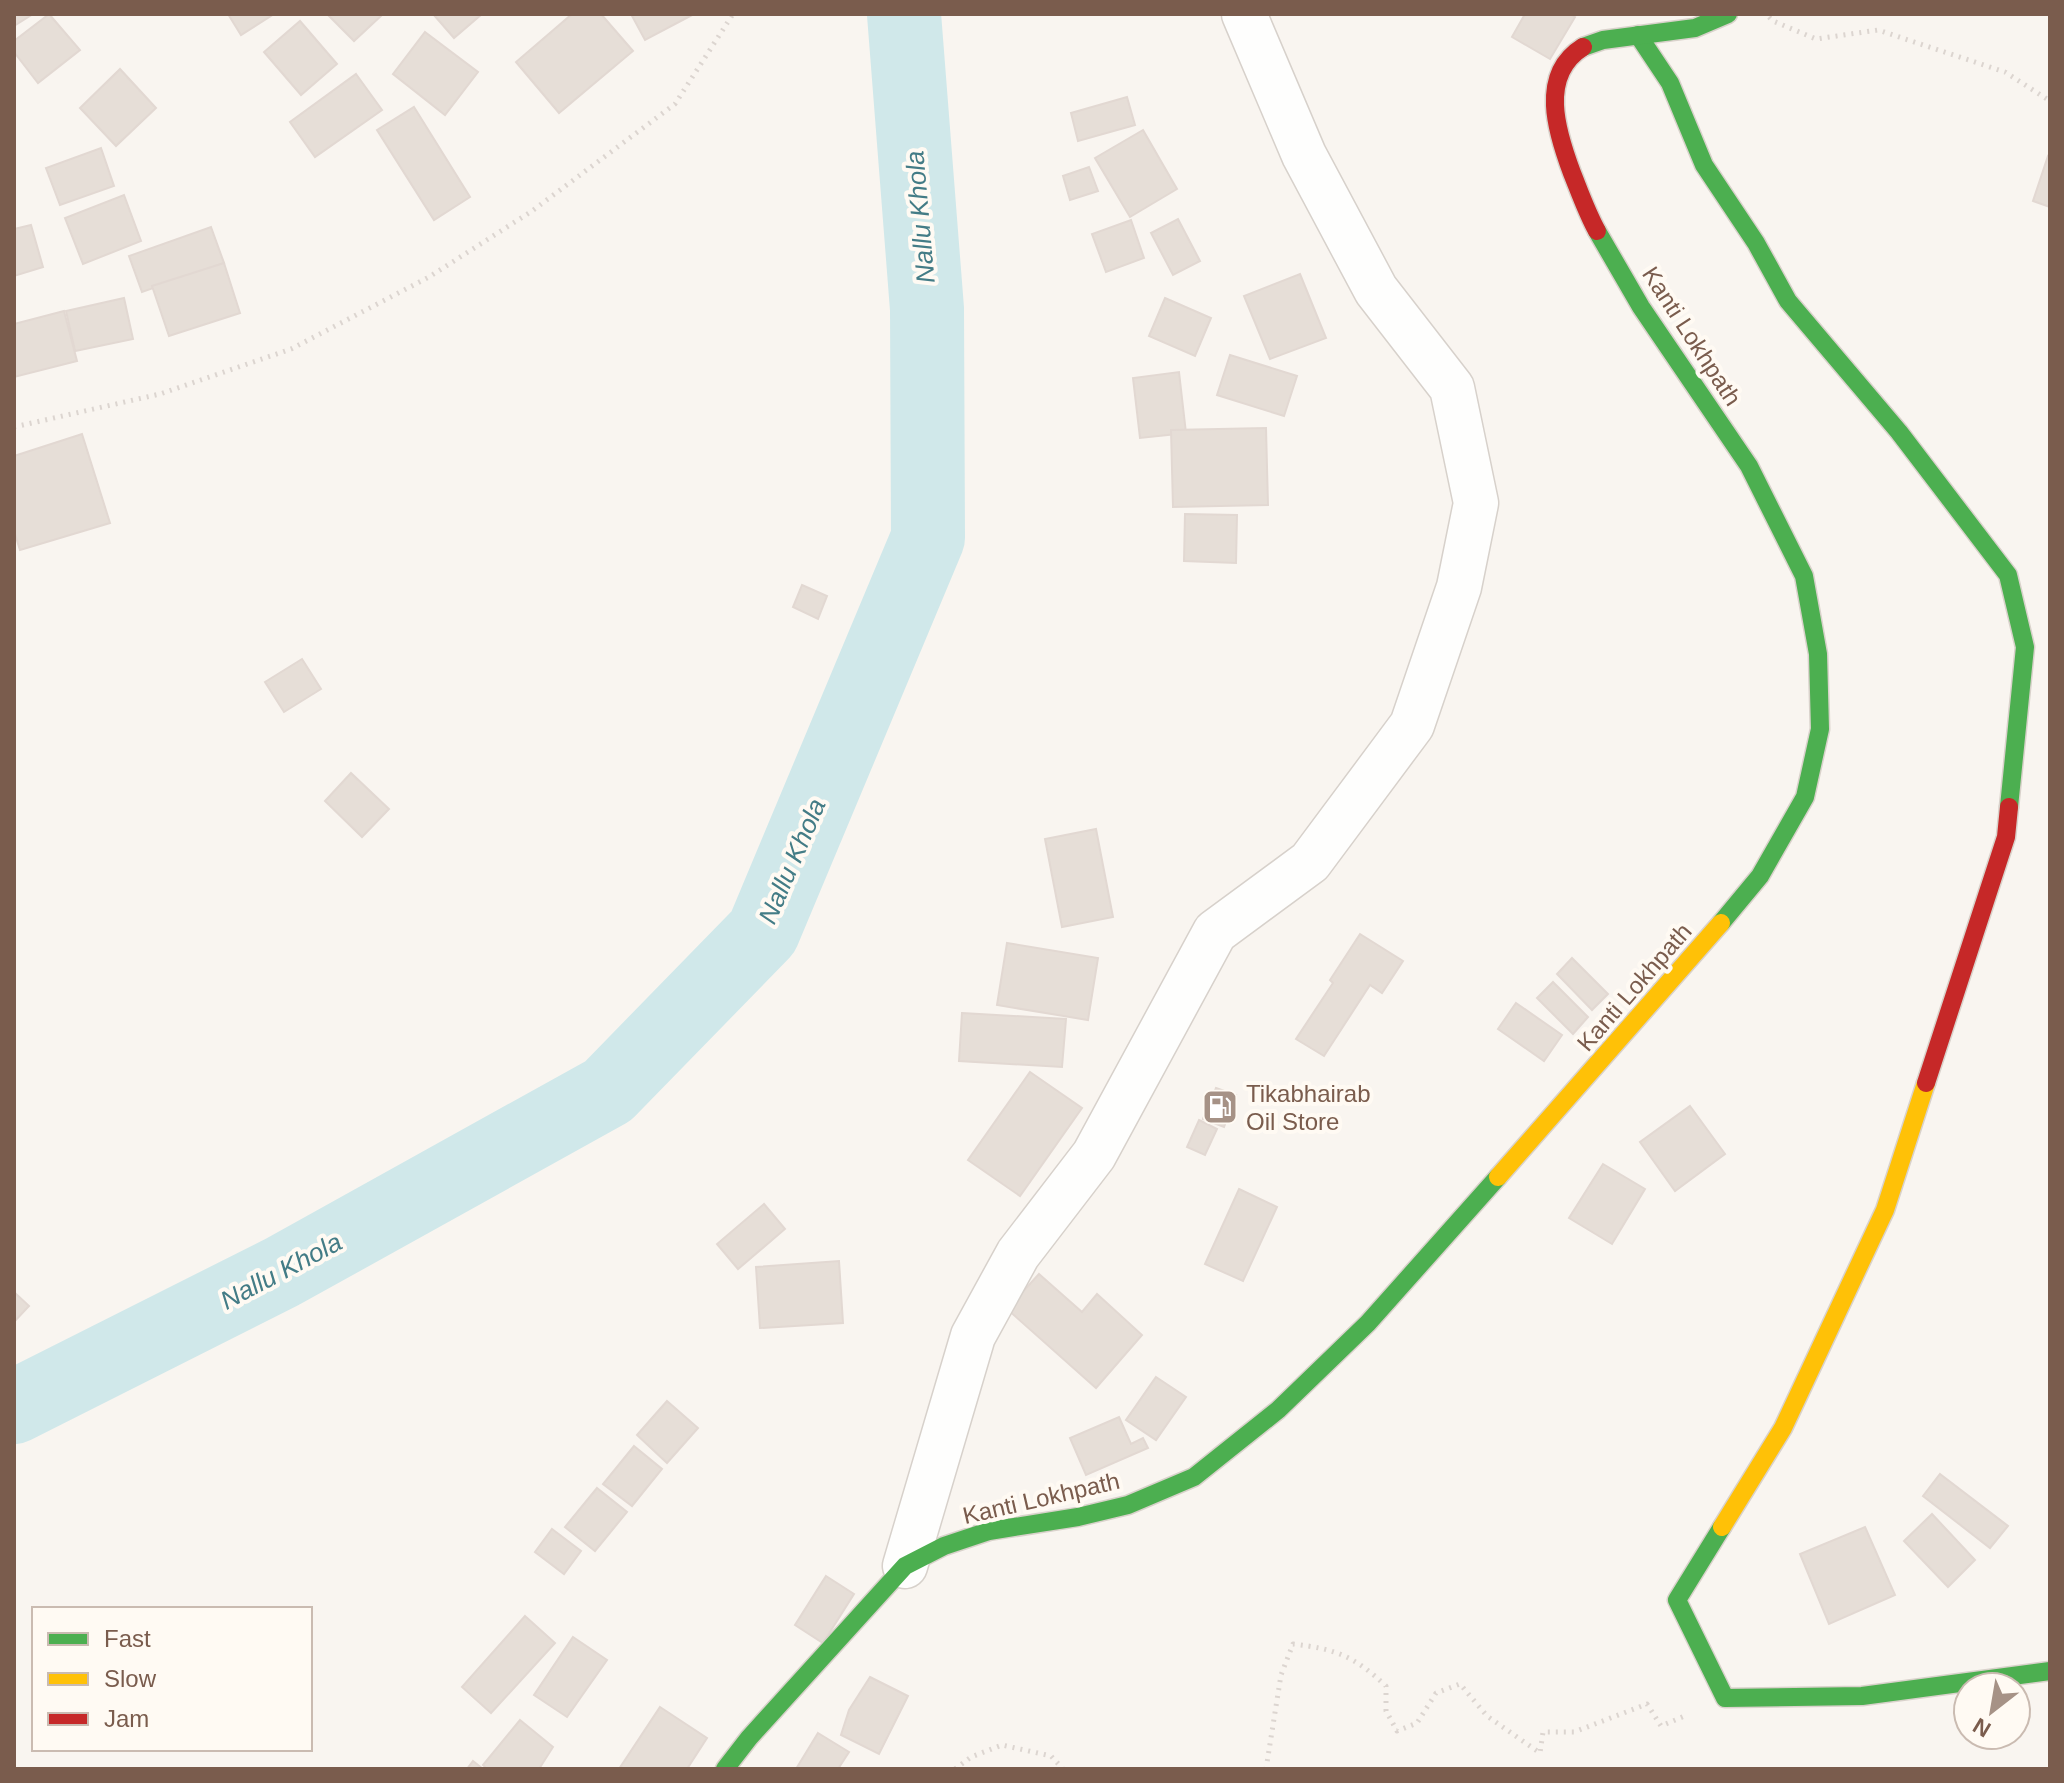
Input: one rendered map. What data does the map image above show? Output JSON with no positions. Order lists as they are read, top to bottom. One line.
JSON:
{"streets":{"main road":["Kanti Lokhpath"]},"water":["Nallu Khola"],"places":{"fuel station":["Tikabhairab Oil Store"]},"legend":["Fast","Slow","Jam"],"north":"bottom left"}
